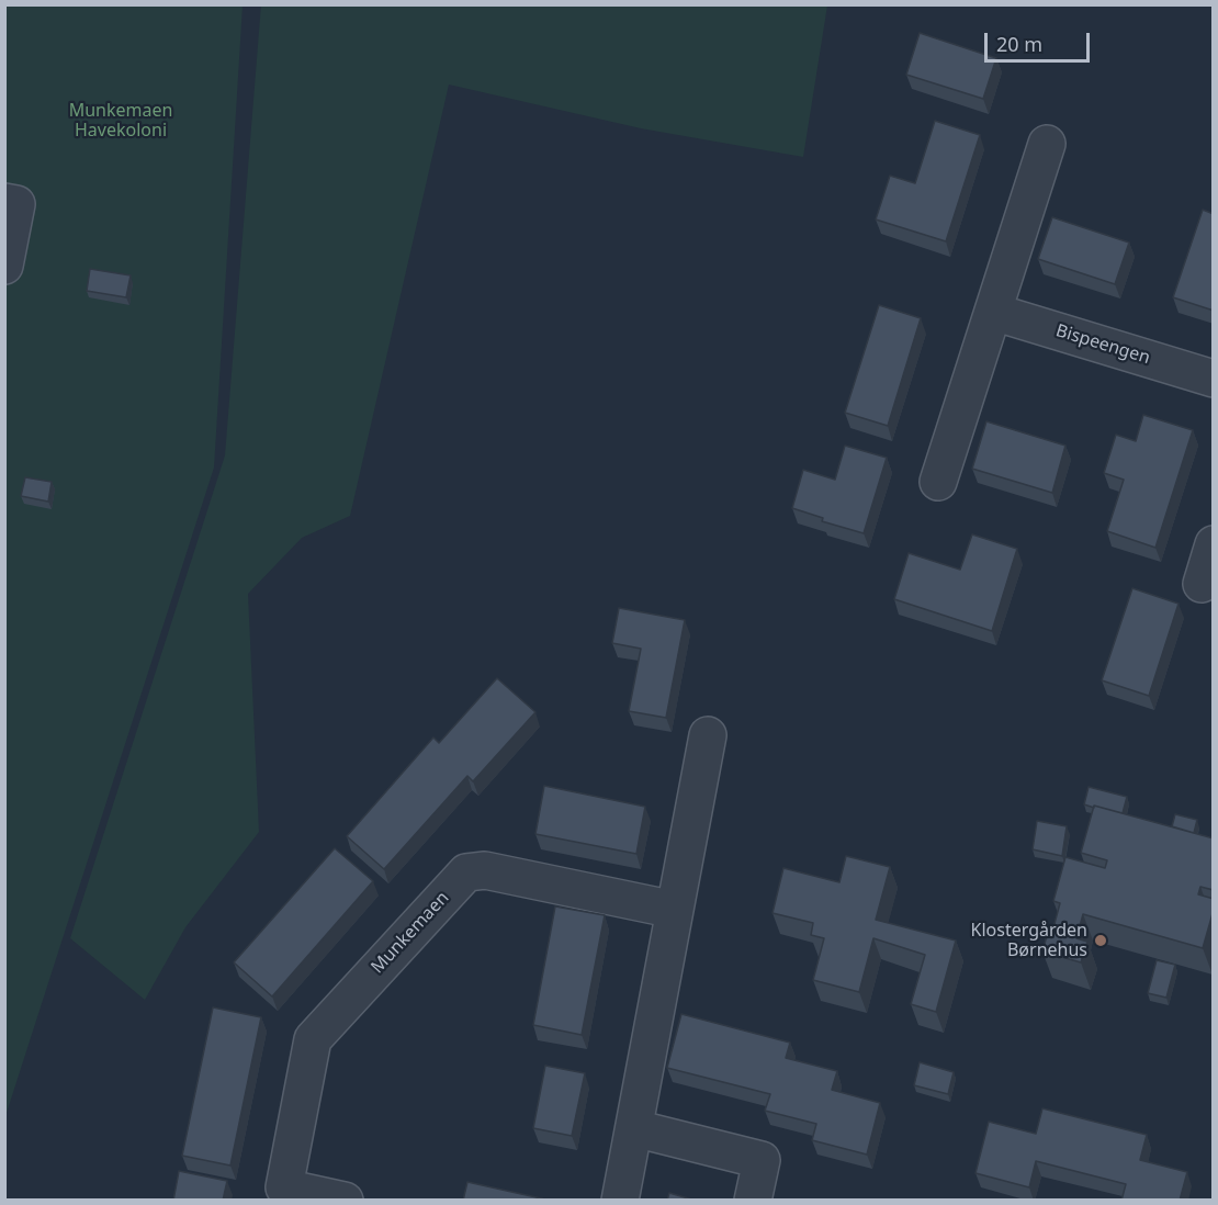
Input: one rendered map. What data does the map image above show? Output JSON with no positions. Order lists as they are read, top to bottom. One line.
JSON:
{"streets":{"street":["Bispeengen","Munkemaen"]},"parks":["Munkemaen Havekoloni"],"places":["Klostergården Børnehus"],"scale_bar":"20 m"}
